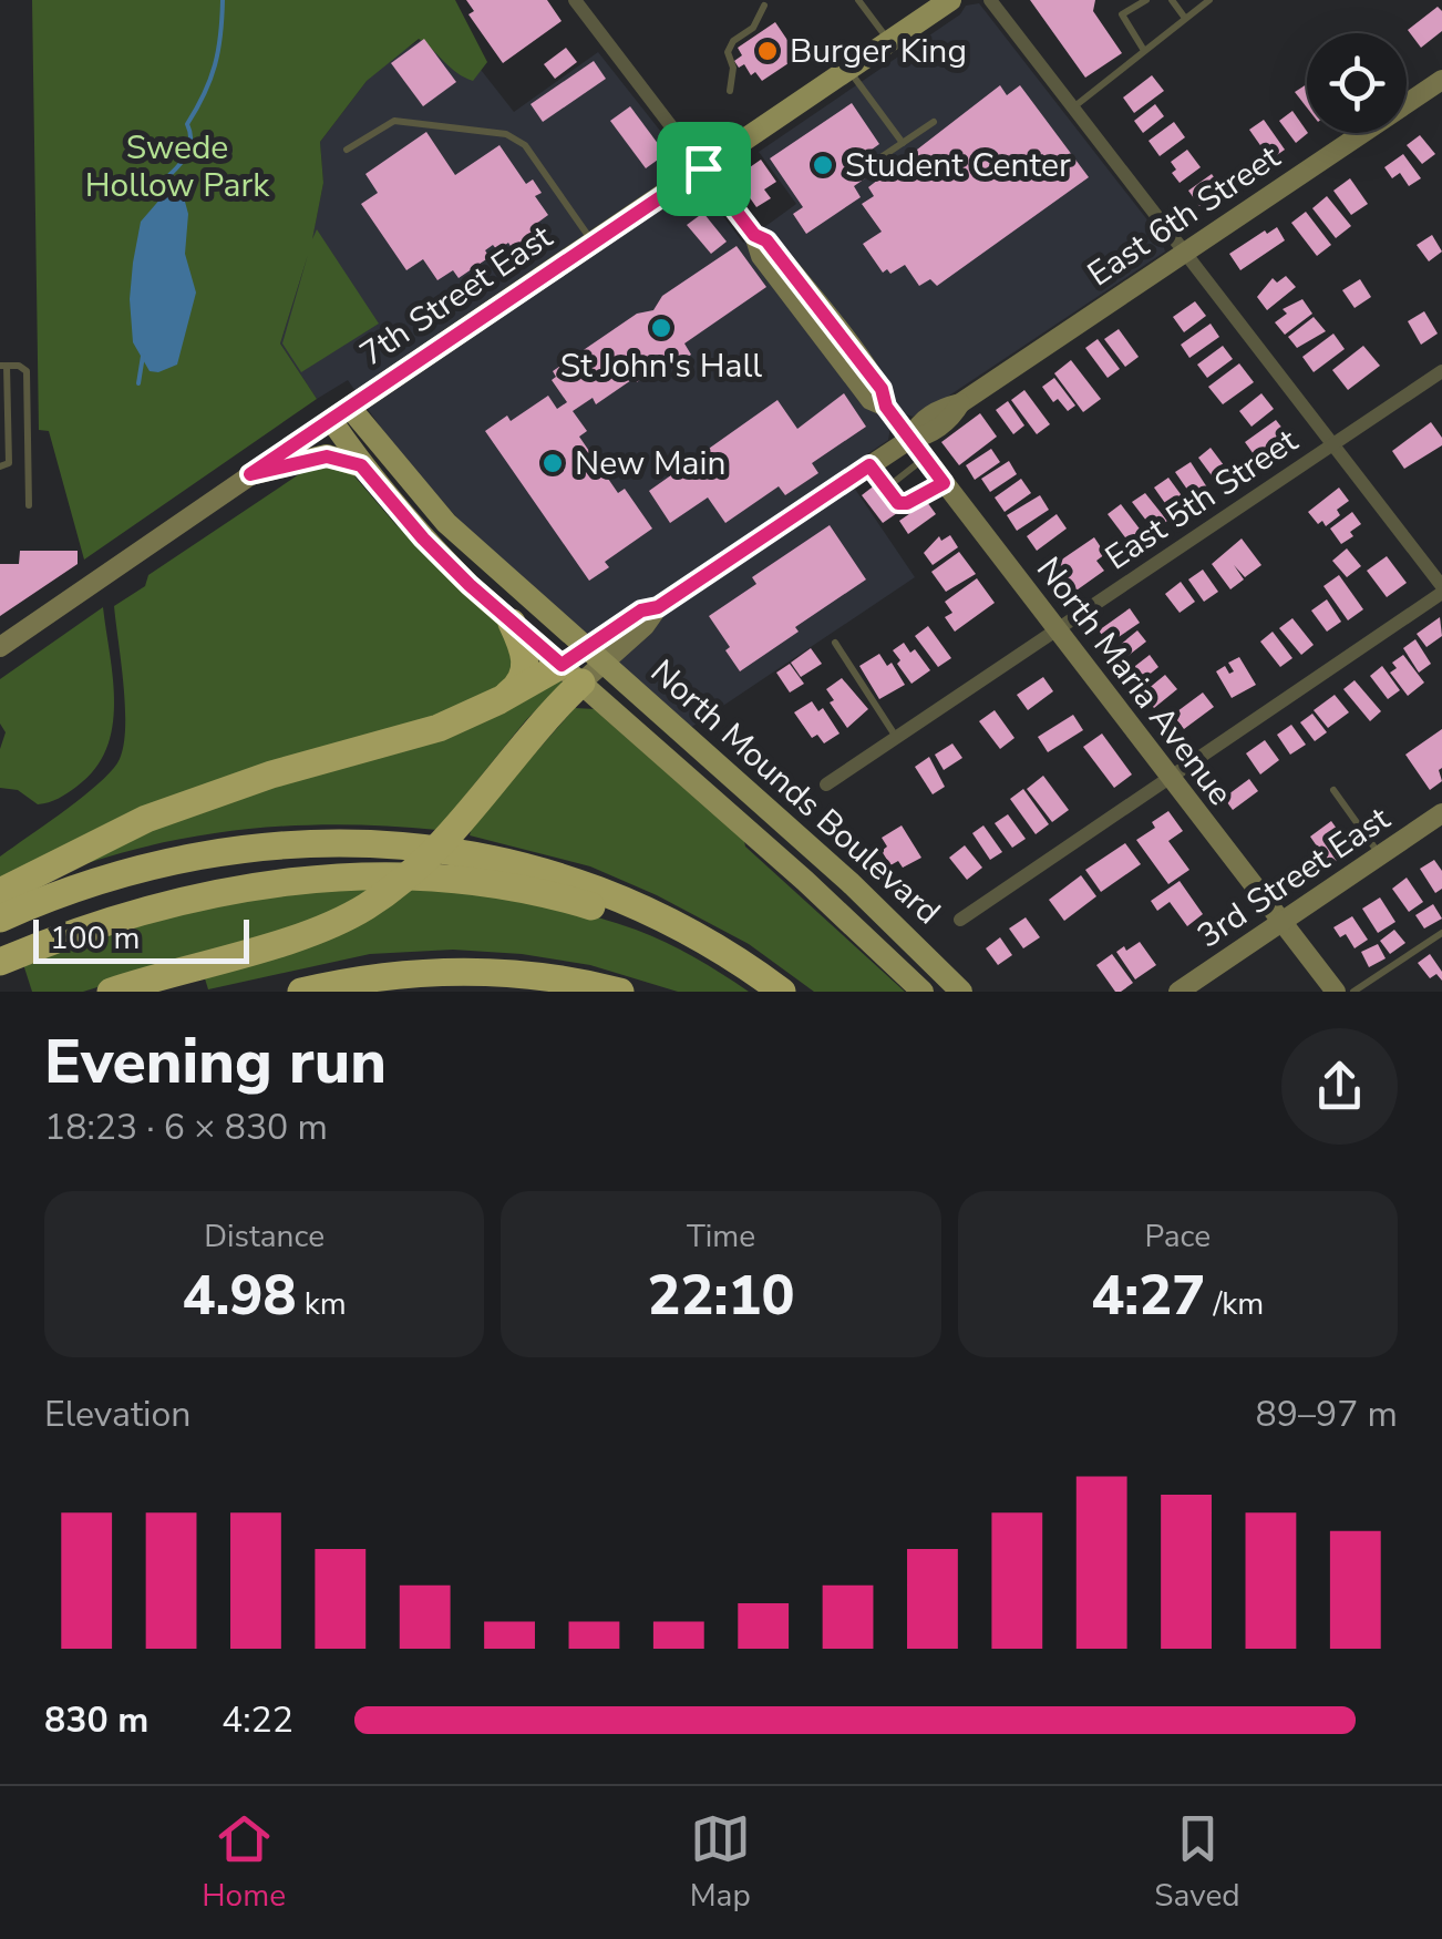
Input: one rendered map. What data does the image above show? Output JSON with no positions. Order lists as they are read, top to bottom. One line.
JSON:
{"streets":{"main road":["7th Street East","North Mounds Boulevard"],"street":["East 6th Street","East 5th Street","North Maria Avenue","3rd Street East"]},"crossings":[["East 6th Street","North Maria Avenue"],["East 6th Street","North Mounds Boulevard"],["7th Street East","North Maria Avenue"],["7th Street East","North Mounds Boulevard"],["East 5th Street","North Maria Avenue"],["North Maria Avenue","3rd Street East"]],"parks":["Swede Hollow Park"],"places":["Burger King","Student Center","St John's Hall","New Main"],"scale_bar":"100 m","page":{"scale":"100 m","heading":["Evening run","18:23 · 6 × 830 m"],"stats":[["Distance","4.98 km"],["Time","22:10"],["Pace","4:27 /km"]],"chart":["Elevation","89–97 m"],"list":[{"name":"830 m","note":"4:22"}],"tabs":["Home","Map","Saved"]}}
